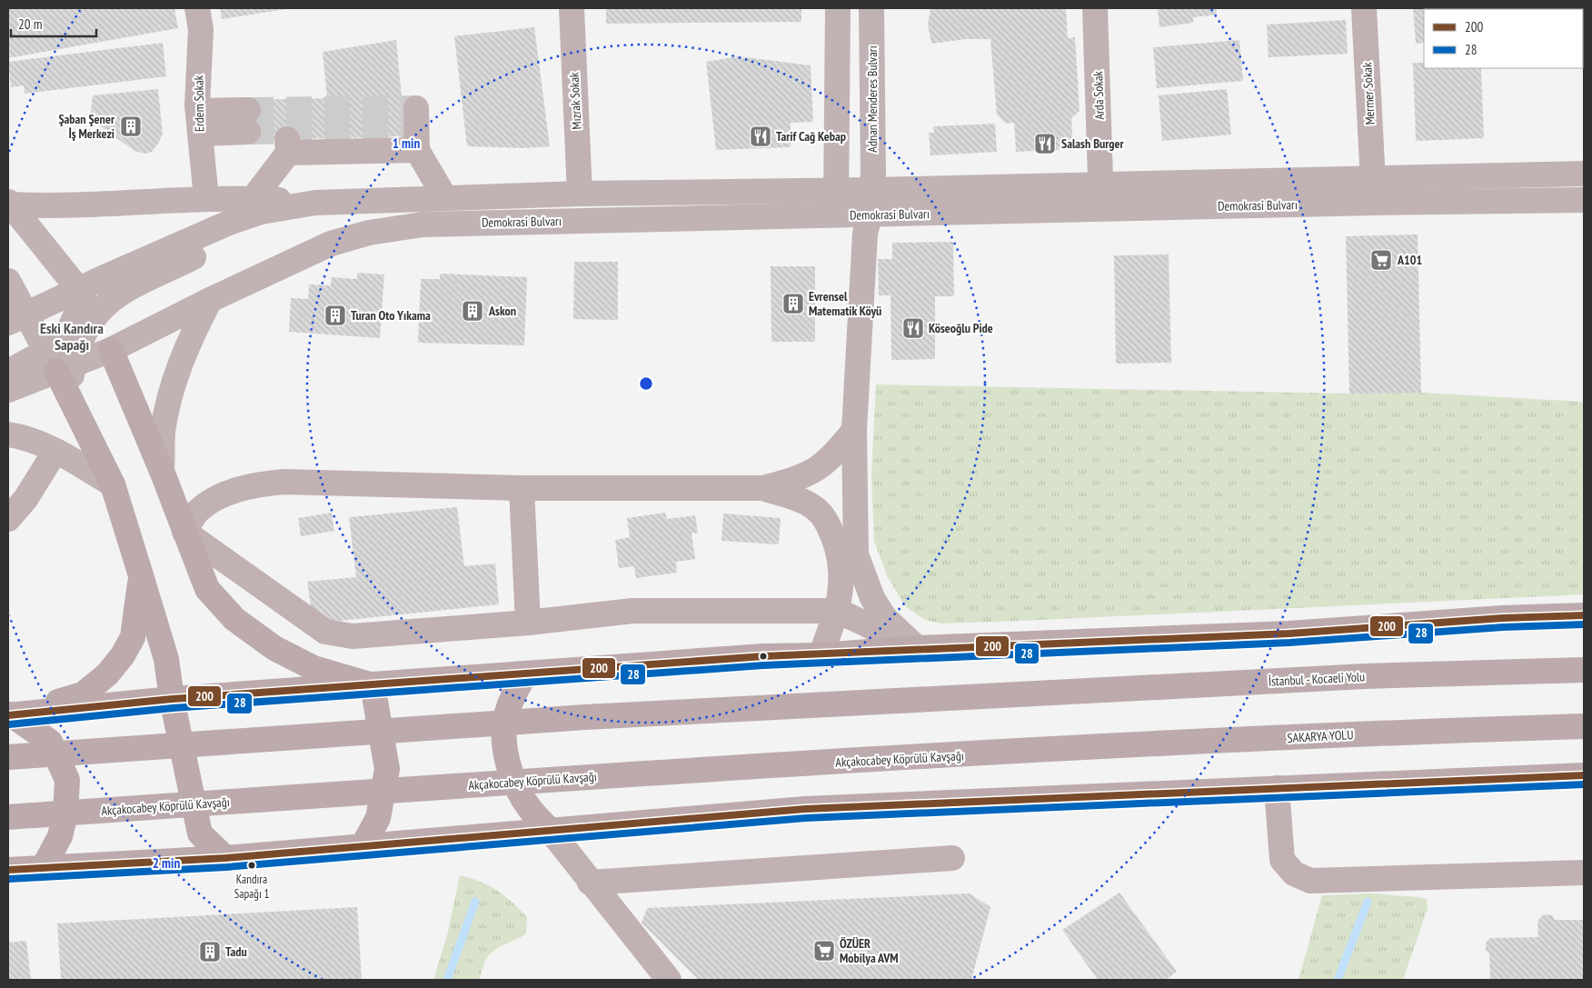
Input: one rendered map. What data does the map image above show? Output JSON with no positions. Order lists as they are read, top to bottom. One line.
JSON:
{"streets":{"highway":["İstanbul - Kocaeli Yolu","SAKARYA YOLU","Akçakocabey Köprülü Kavşağı"],"main road":["Adnan Menderes Bulvarı","Demokrasi Bulvarı"],"street":["Mermer Sokak","Arda Sokak","Mızrak Sokak","Erdem Sokak"]},"crossings":[["Mermer Sokak","Demokrasi Bulvarı"],["Arda Sokak","Demokrasi Bulvarı"],["Adnan Menderes Bulvarı","Demokrasi Bulvarı"],["Mızrak Sokak","Demokrasi Bulvarı"],["SAKARYA YOLU","Akçakocabey Köprülü Kavşağı"]],"districts":["Eski Kandıra Sapağı"],"places":{"building":["Şaban Şener İş Merkezi","Evrensel Matematik Köyü","Askon","Turan Oto Yıkama","Tadu"],"restaurant":["Tarif Cağ Kebap","Salash Burger","Köseoğlu Pide"],"supermarket":["A101","ÖZÜER Mobilya AVM"],"other":["Kandıra Sapağı 1"]},"lines":["transit line 200","transit line 28"],"legend":["200","28"],"scale_bar":"20 m","rings":["1 min","2 min"]}
